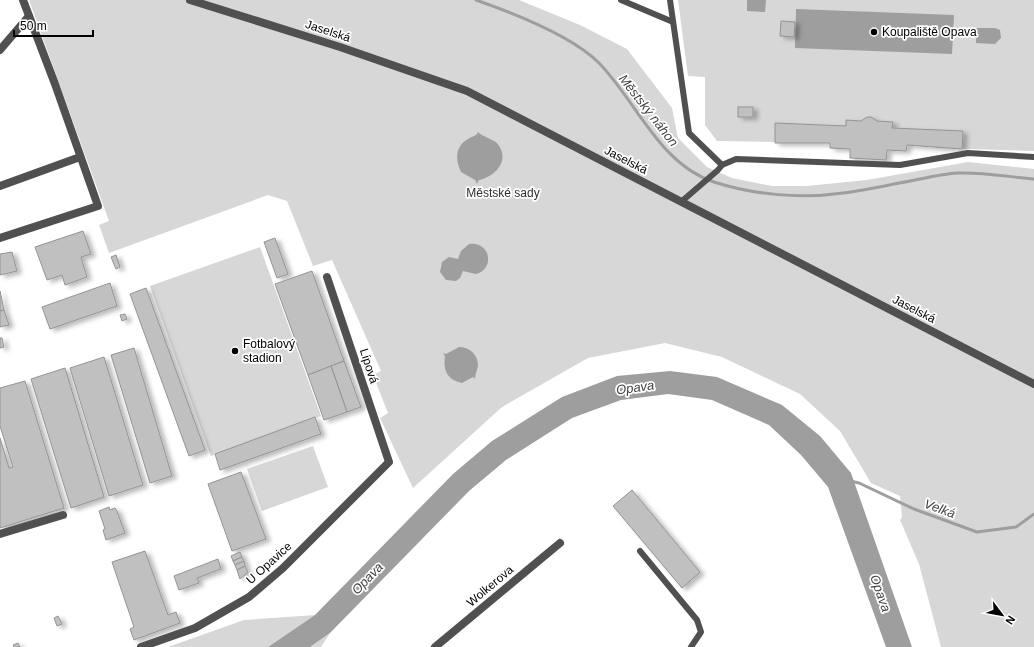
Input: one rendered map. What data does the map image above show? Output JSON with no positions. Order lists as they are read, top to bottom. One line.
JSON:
{"streets":{"street":["Jaselská","Lípová","U Opavice","Wolkerova"]},"crossings":[["Lípová","U Opavice"]],"water":["Městský náhon","Opava","Velká"],"parks":["Městské sady"],"places":["Koupaliště Opava","Fotbalový stadion"],"scale_bar":"50 m","north":"bottom right"}
